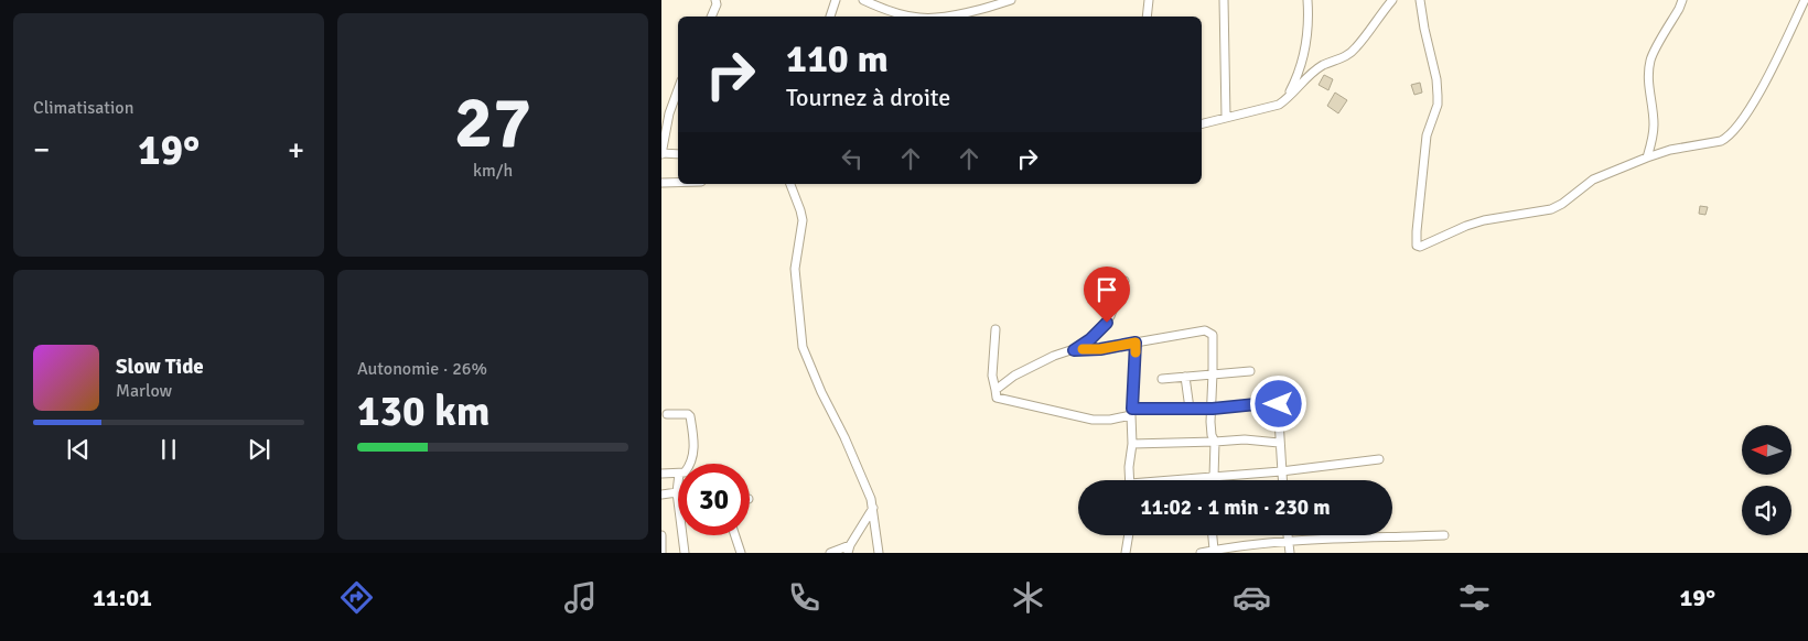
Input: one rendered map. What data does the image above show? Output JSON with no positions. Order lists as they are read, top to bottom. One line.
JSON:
{"north":"left","page":{"tile":["Climatisation",["27","km/h"],["Autonomie · 26%","130 km"]],"turn":["110 m","Tournez à droite"],"heat":["−","19°","+"],"song":["Slow Tide","Marlow"],"limit":"30","trip":"11:02 · 1 min · 230 m","tabs":["11:01","19°"]}}
